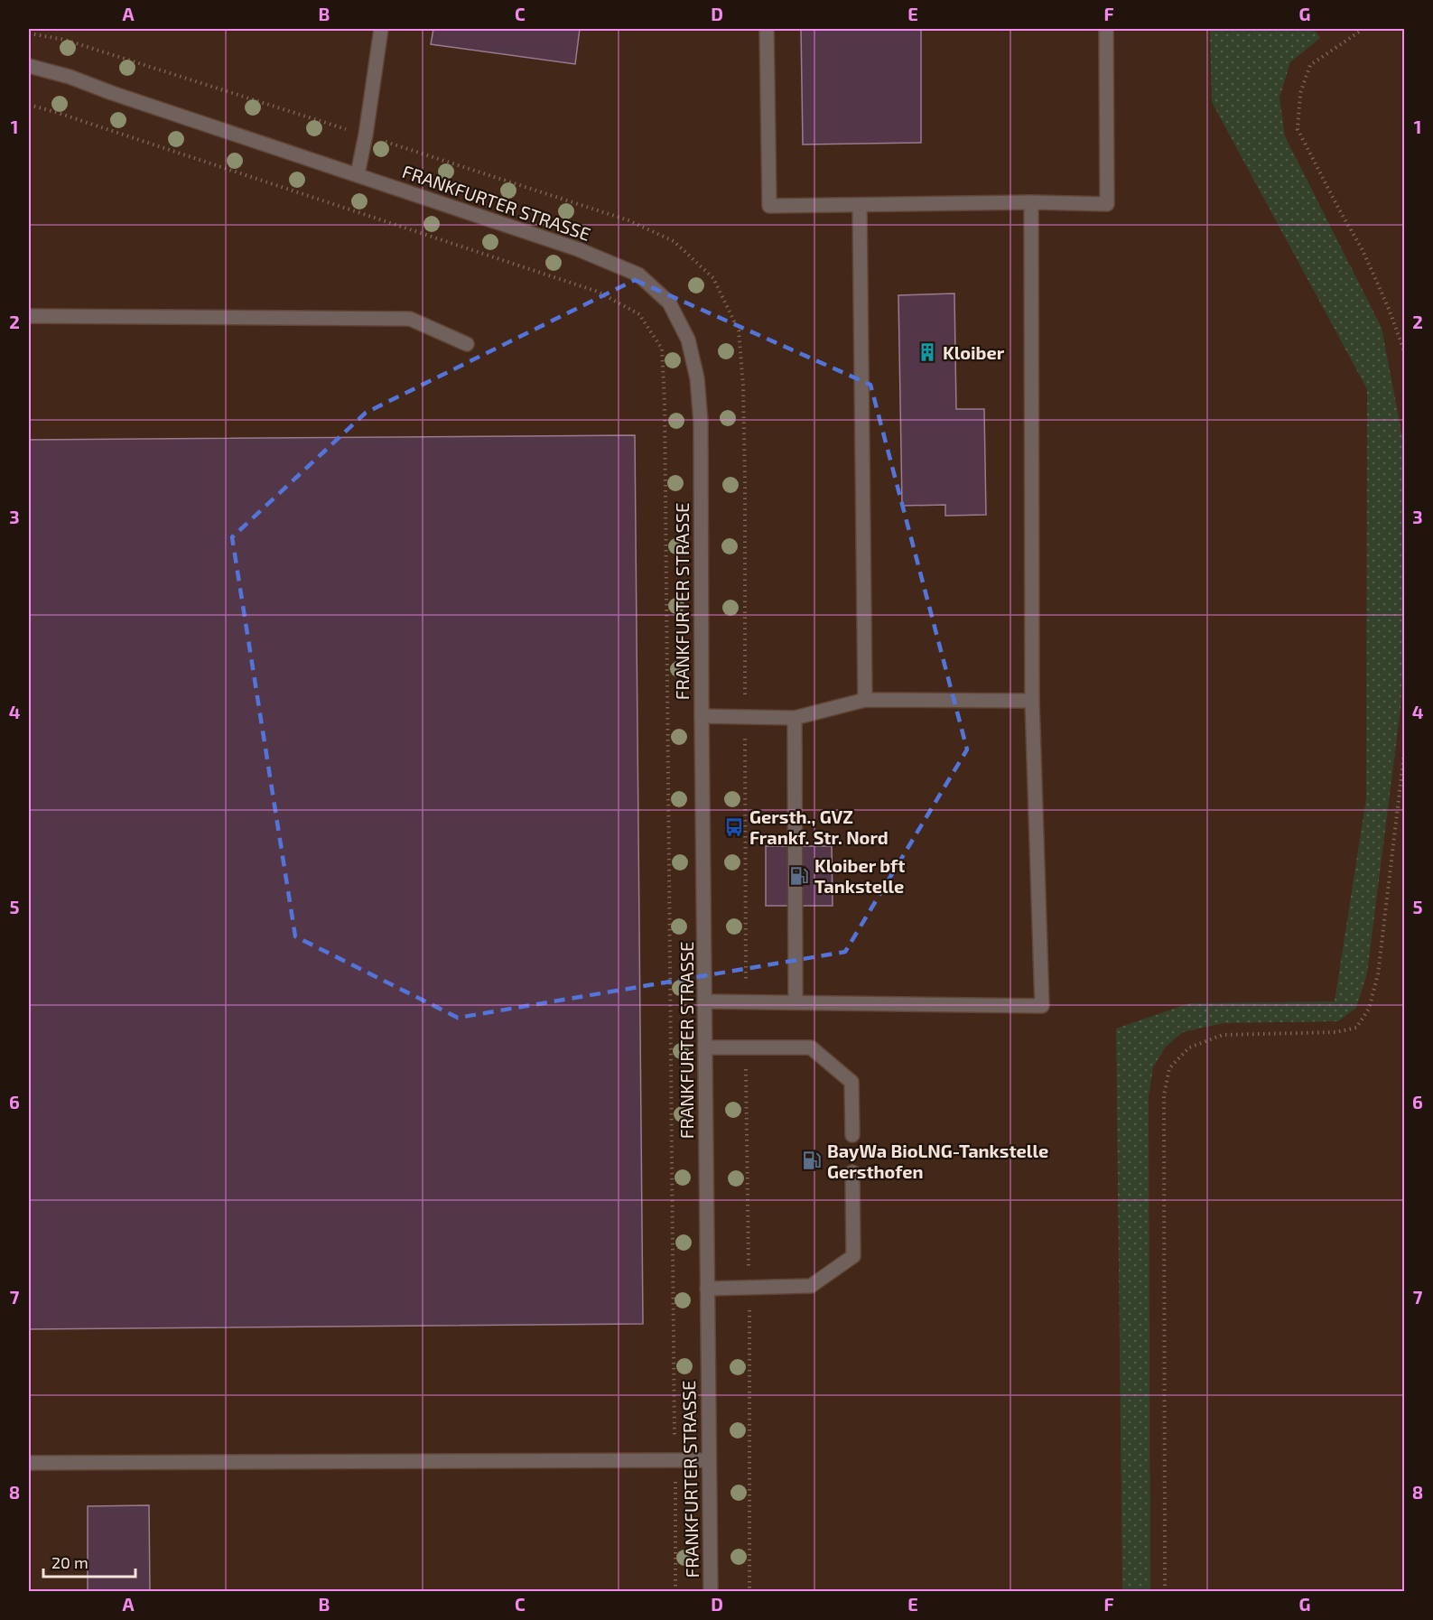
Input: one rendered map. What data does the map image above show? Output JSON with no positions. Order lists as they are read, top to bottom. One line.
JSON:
{"streets":{"street":["FRANKFURTER STRASSE"]},"places":{"building":["Kloiber"],"bus stop":["Gersth., GVZ Frankf. Str. Nord"],"fuel station":["Kloiber bft Tankstelle","BayWa BioLNG-Tankstelle Gersthofen"]},"scale_bar":"20 m","grid":{"columns":["A","B","C","D","E","F","G"],"rows":["1","2","3","4","5","6","7","8"]}}
